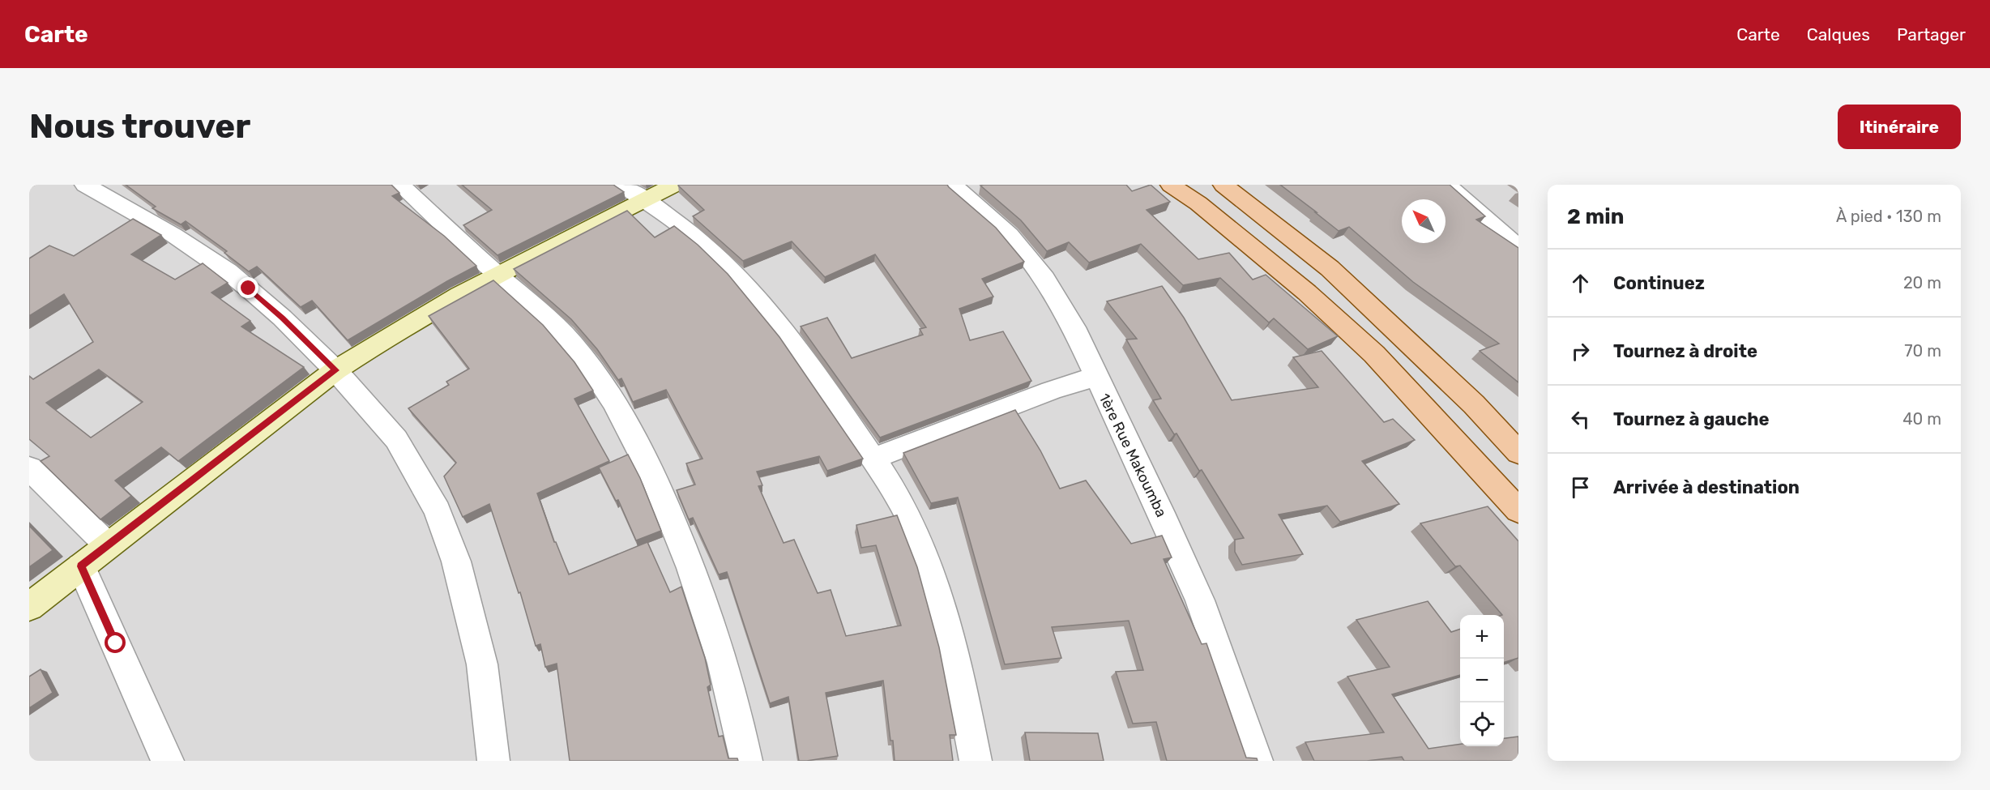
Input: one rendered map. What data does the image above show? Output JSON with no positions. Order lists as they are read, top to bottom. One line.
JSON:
{"streets":{"street":["1ère Rue Makoumba"]},"north":"top left","page":{"header":"Carte","nav":["Carte","Calques","Partager"],"buttons":"Itinéraire","title":"Nous trouver","heading":["2 min","À pied · 130 m"],"list":[["Continuez","20 m"],["Tournez à droite","70 m"],["Tournez à gauche","40 m"],"Arrivée à destination"],"map_buttons":["+","−"]}}
